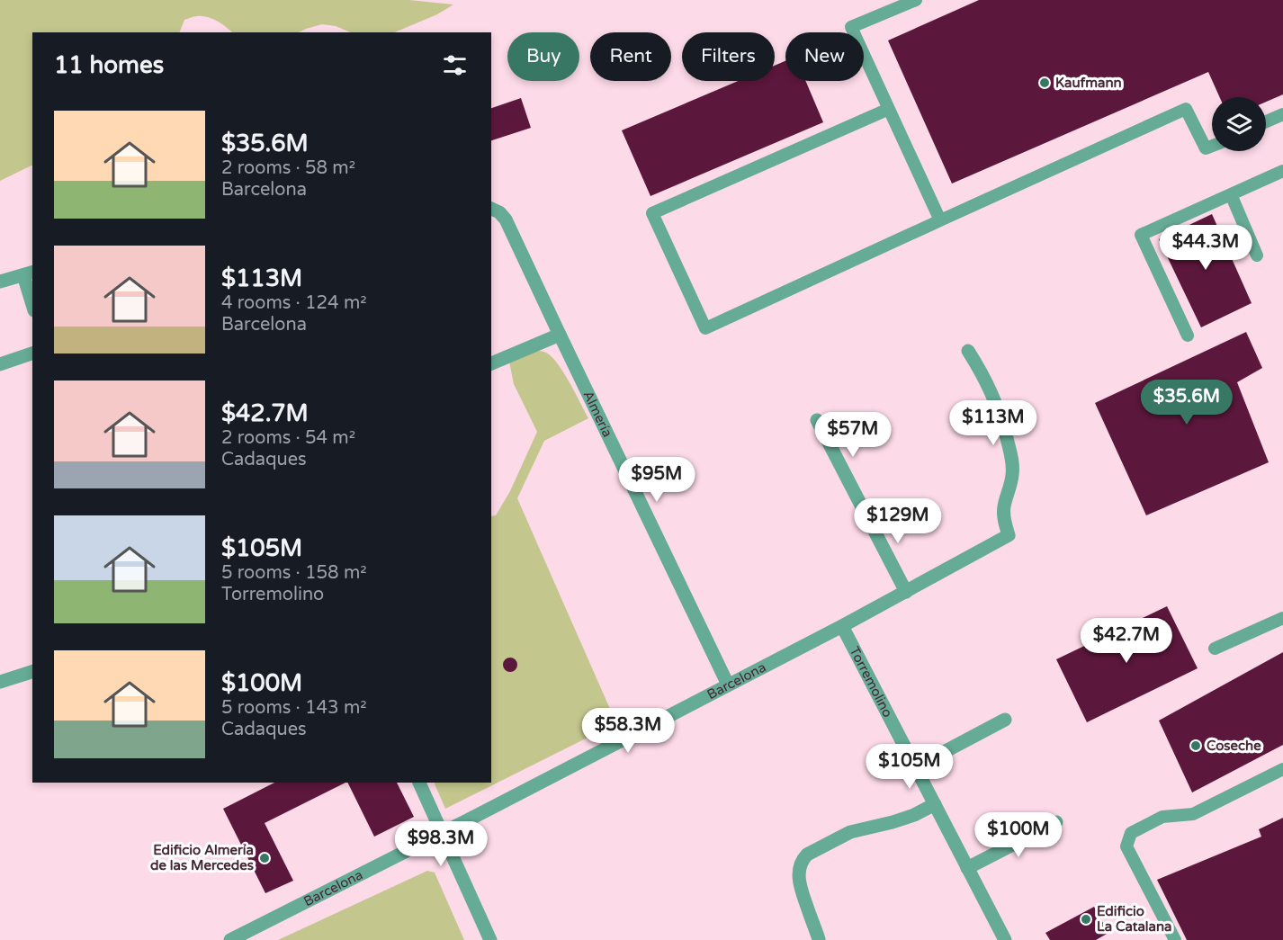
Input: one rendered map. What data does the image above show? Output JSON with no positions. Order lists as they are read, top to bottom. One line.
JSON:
{"streets":{"street":["Almería","Barcelona","Torremolino"]},"crossings":[["Almería","Barcelona"],["Barcelona","Torremolino"]],"places":["Kaufmann","Coseche","Edificio Almería de las Mercedes","Edificio La Catalana"],"page":{"chip":["Buy","Rent","Filters","New"],"heading":"11 homes","list":[{"name":"$35.6M","note":"2 rooms · 58 m² · Barcelona"},{"name":"$113M","note":"4 rooms · 124 m² · Barcelona"},{"name":"$42.7M","note":"2 rooms · 54 m² · Cadaques"},{"name":"$105M","note":"5 rooms · 158 m² · Torremolino"},{"name":"$100M","note":"5 rooms · 143 m² · Cadaques"}],"price":["$44.3M","$35.6M","$113M","$57M","$95M","$129M","$42.7M","$58.3M","$105M","$100M","$98.3M"]}}
